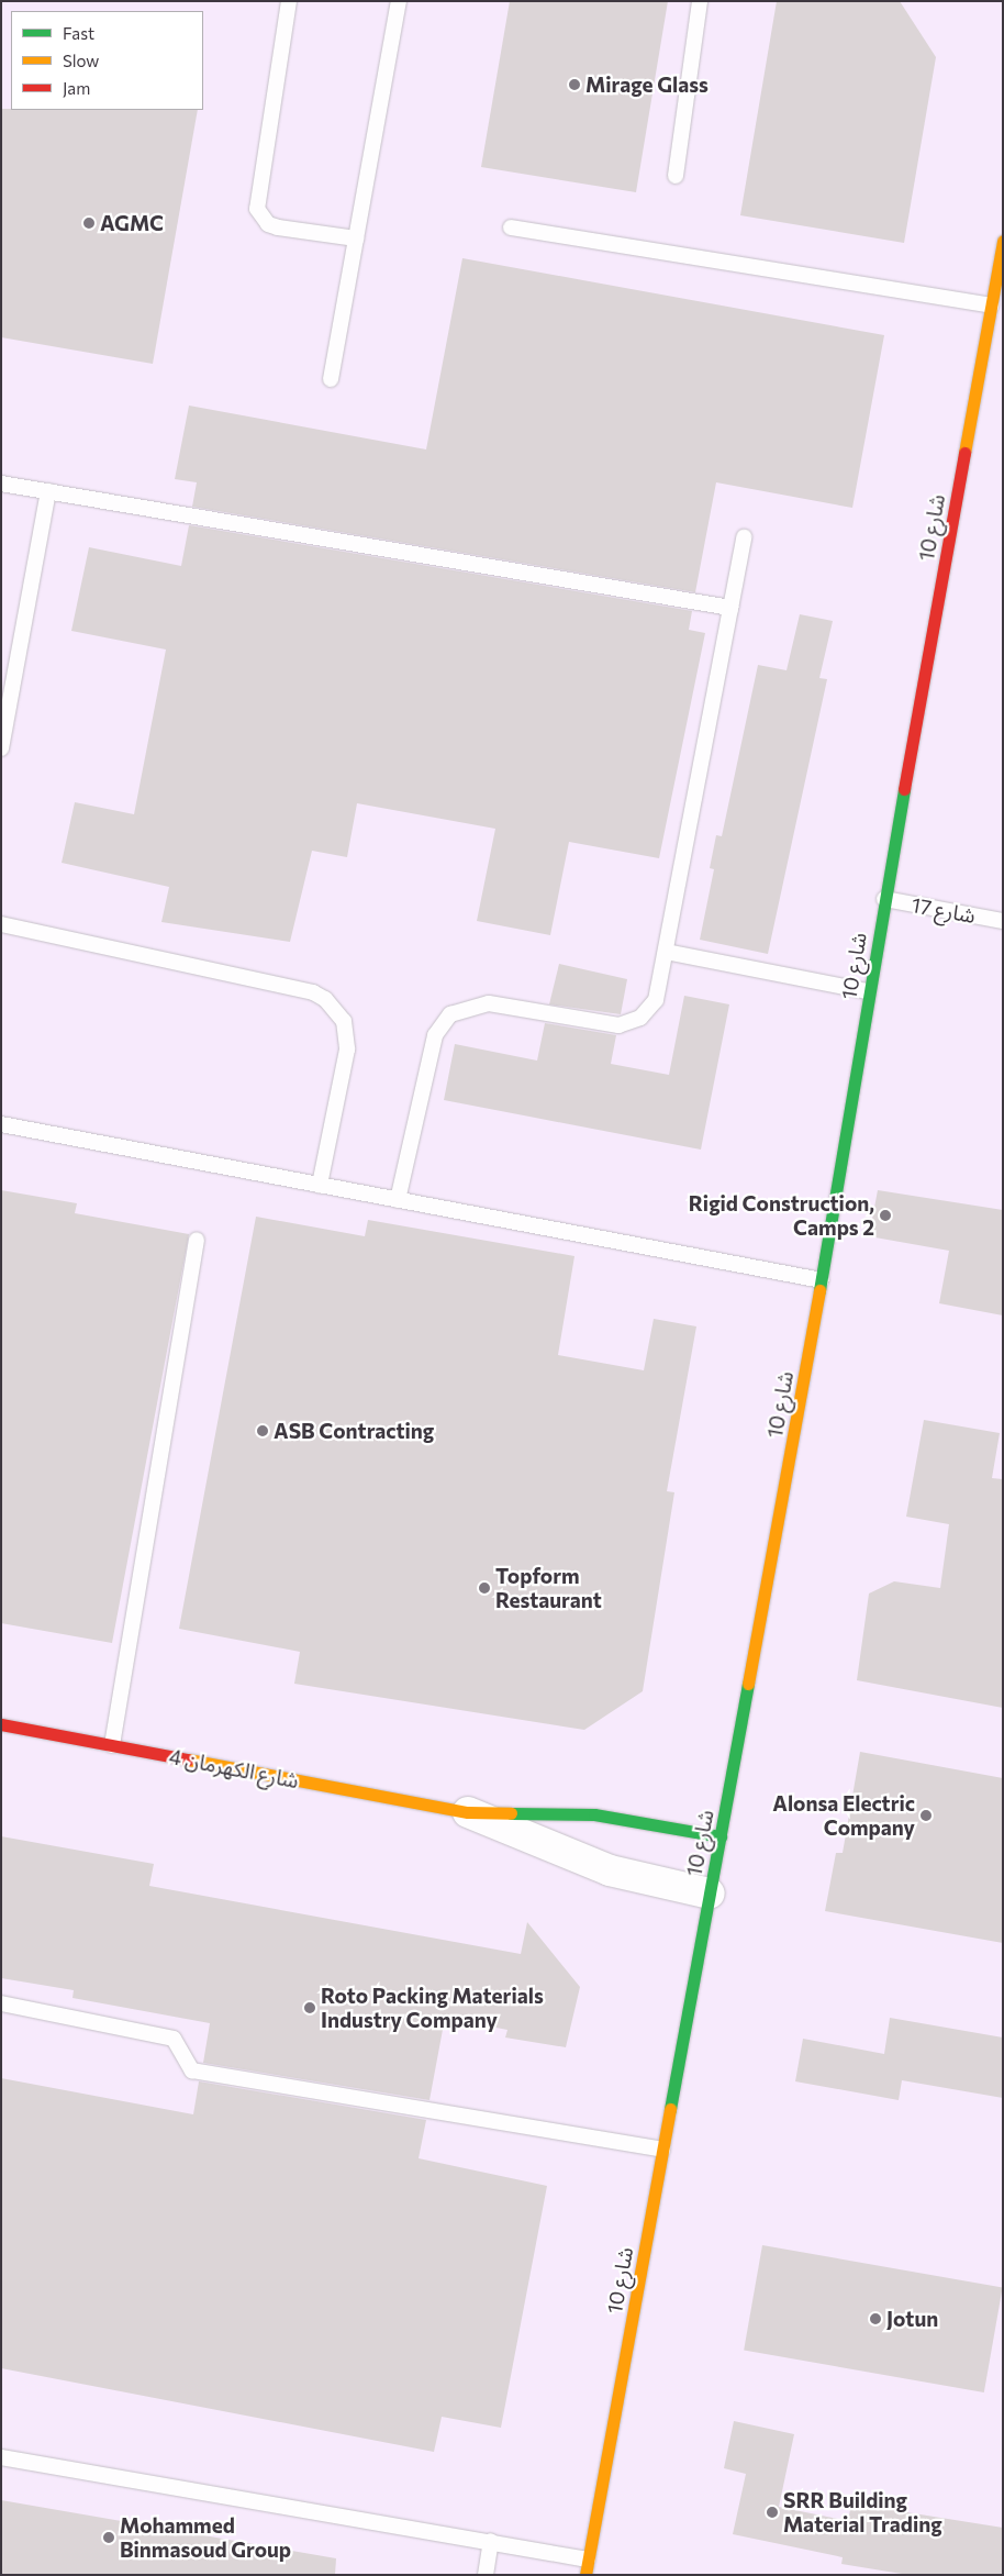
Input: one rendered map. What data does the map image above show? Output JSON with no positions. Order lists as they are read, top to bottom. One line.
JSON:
{"streets":{"street":["شارع 10","شارع الكهرمان 4"],"lane":["شارع 17"]},"crossings":[["شارع 10","شارع 17"],["شارع 10","شارع الكهرمان 4"]],"places":["Mirage Glass","AGMC","Rigid Construction, Camps 2","ASB Contracting","Topform Restaurant","Alonsa Electric Company","Roto Packing Materials Industry Company","Jotun","SRR Building Material Trading","Mohammed Binmasoud Group"],"legend":["Fast","Slow","Jam"]}
